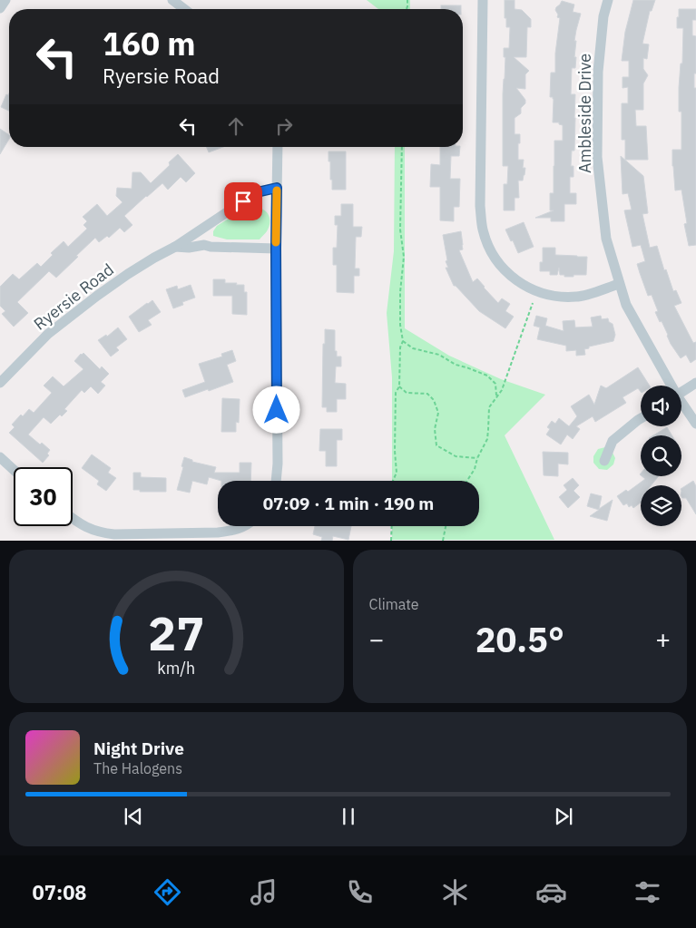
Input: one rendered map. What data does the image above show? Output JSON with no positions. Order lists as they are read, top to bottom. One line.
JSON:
{"streets":{"street":["Ambleside Drive","Ryersie Road"]},"page":{"turn":["160 m","Ryersie Road"],"limit":"30","trip":"07:09 · 1 min · 190 m","tile":"Climate","heat":["−","20.5°","+"],"song":["Night Drive","The Halogens"],"tabs":"07:08","gauge":["27","km/h"]}}
